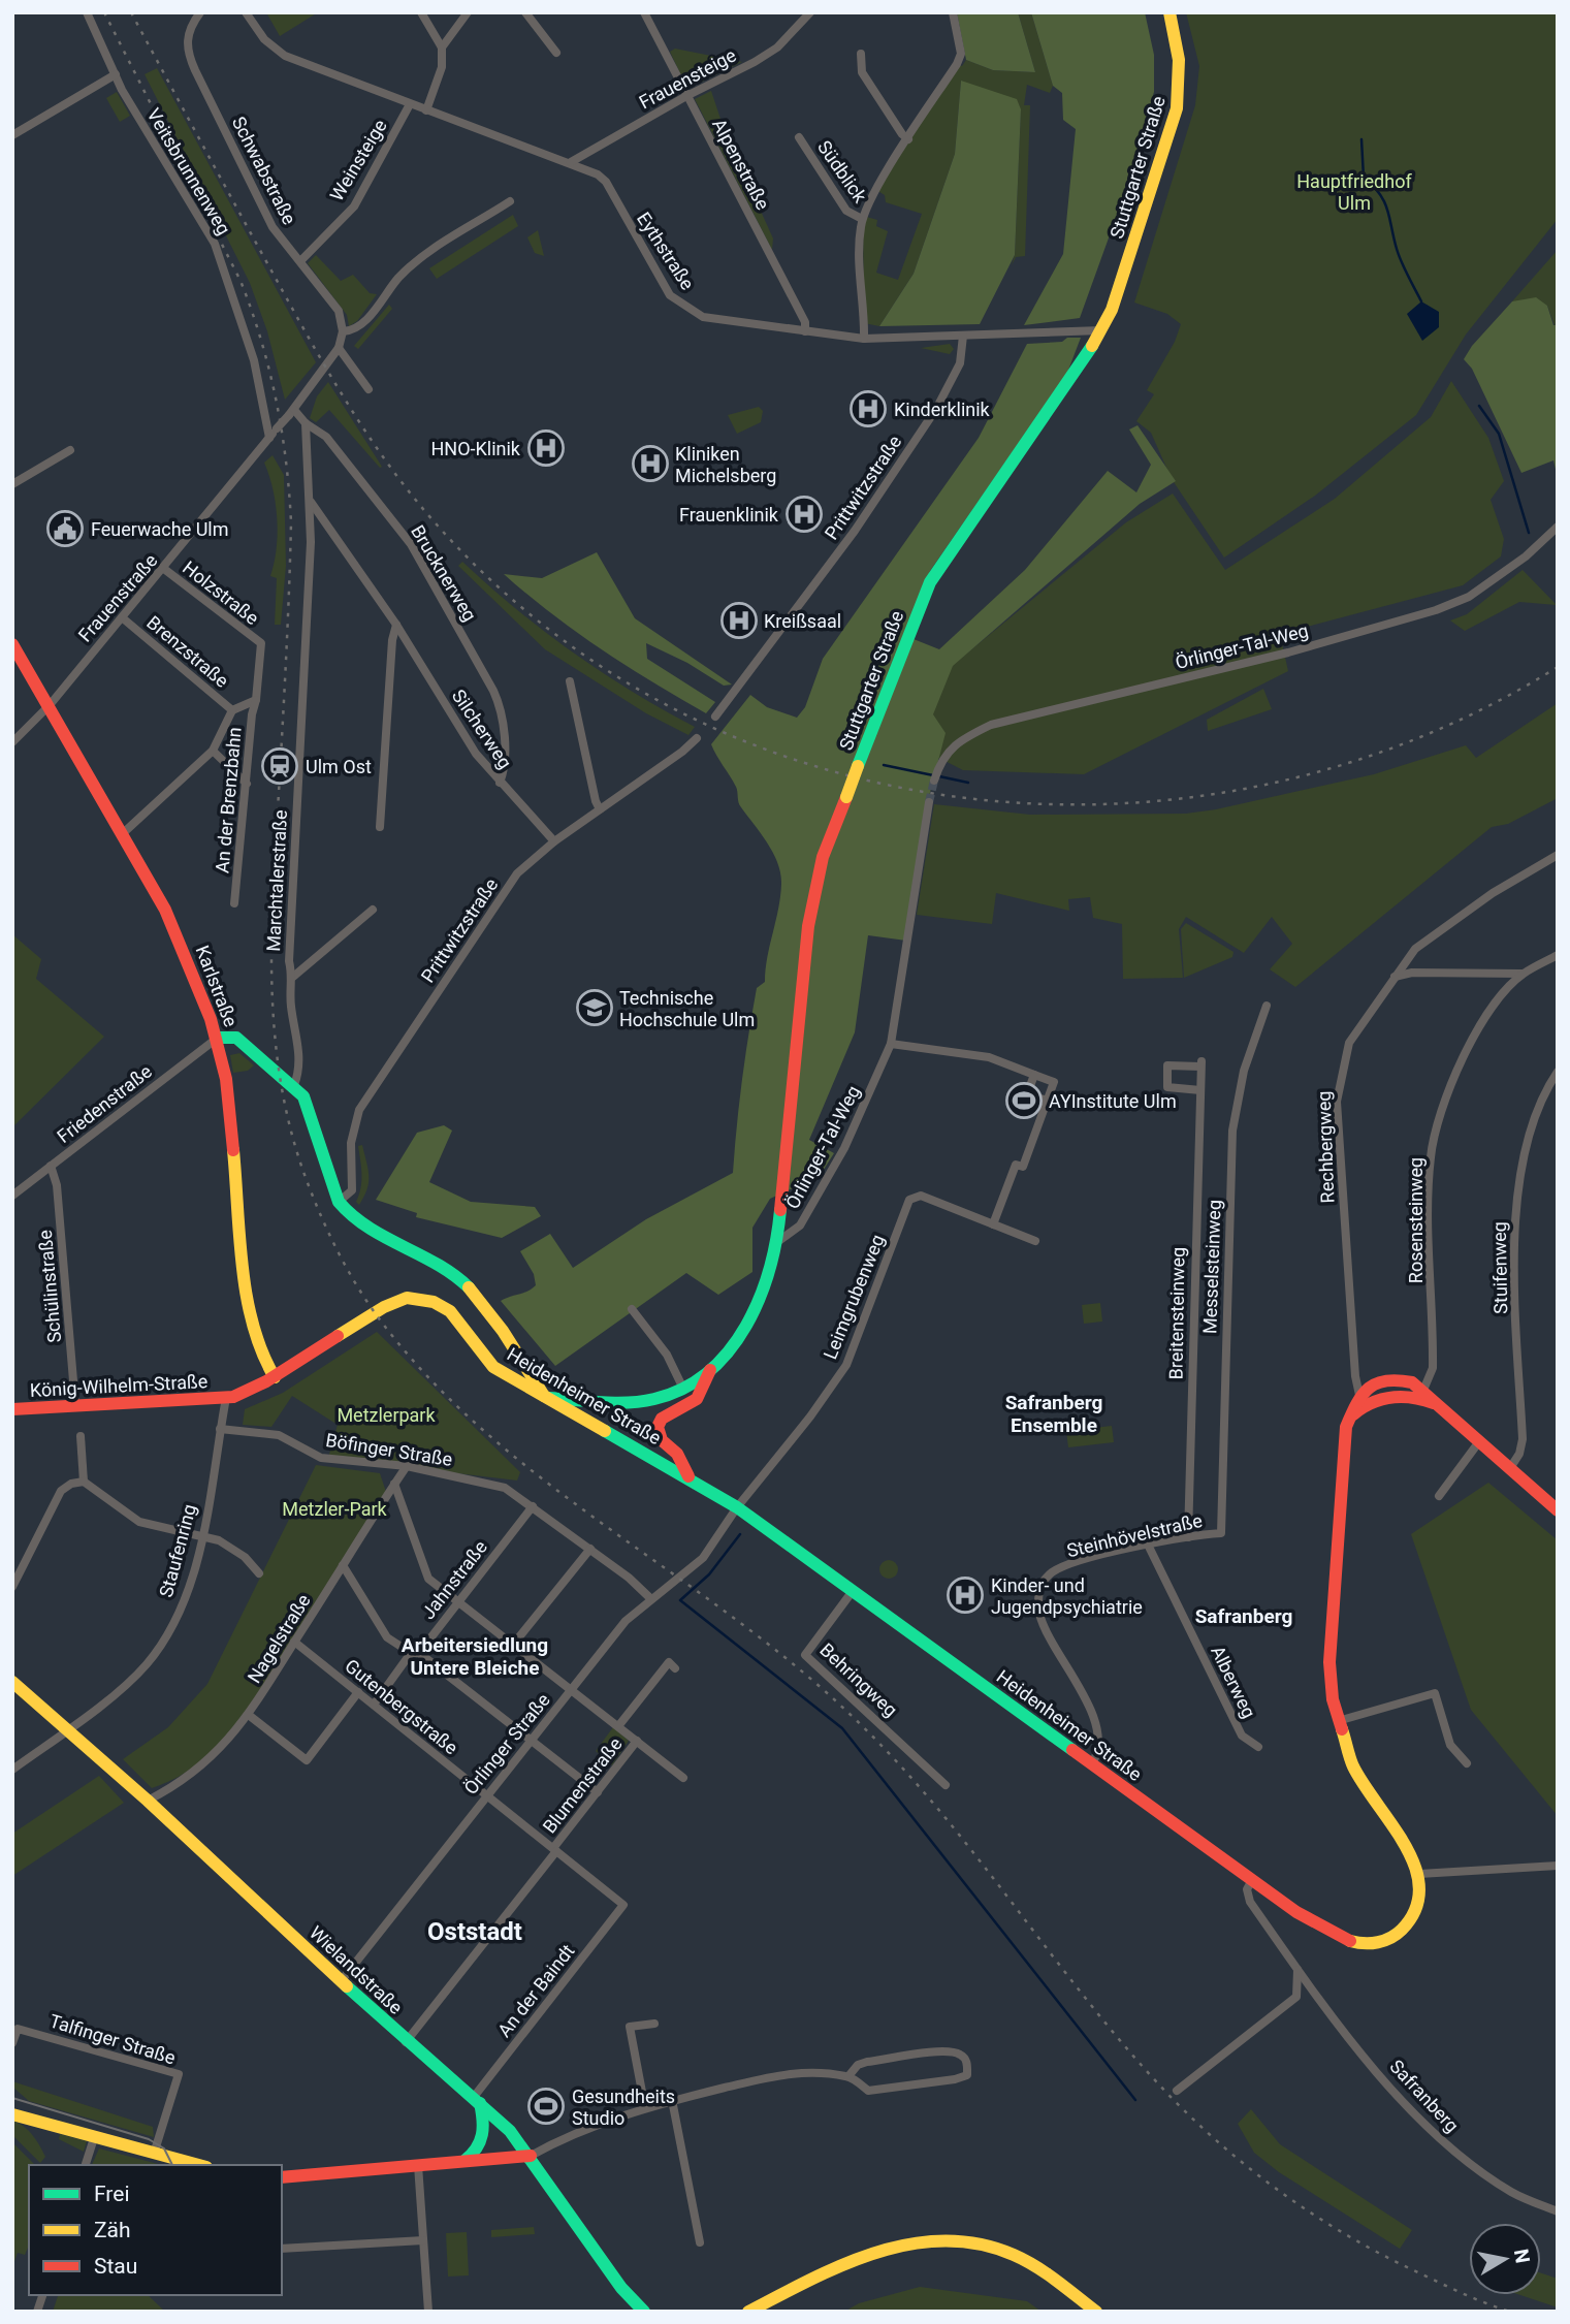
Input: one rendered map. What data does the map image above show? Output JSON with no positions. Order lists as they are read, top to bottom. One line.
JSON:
{"streets":{"main road":["Stuttgarter Straße","Karlstraße","König-Wilhelm-Straße","Heidenheimer Straße","Wielandstraße"],"street":["Frauensteige","Weinsteige","Alpenstraße","Schwabstraße","Veitsbrunnenweg","Südblick","Eythstraße","Prittwitzstraße","Brucknerweg","Holzstraße","Frauenstraße","Örlinger-Tal-Weg","Brenzstraße","Silcherweg","An der Brenzbahn","Marchtalerstraße","Friedenstraße","Rechbergweg","Rosensteinweg","Messelsteinweg","Stuifenweg","Schülinstraße","Leimgrubenweg","Breitensteinweg","Böfinger Straße","Steinhövelstraße","Staufenring","Jahnstraße","Nagelstraße","Behringweg","Alberweg","Gutenbergstraße","Örlinger Straße","Blumenstraße","An der Baindt","Talfinger Straße","Safranberg"]},"crossings":[["Frauensteige","Alpenstraße"],["Frauensteige","Eythstraße"],["Weinsteige","Schwabstraße"],["Weinsteige","Eythstraße"],["Alpenstraße","Eythstraße"],["Stuttgarter Straße","Eythstraße"],["Stuttgarter Straße","Örlinger-Tal-Weg"],["Stuttgarter Straße","Heidenheimer Straße"],["Schwabstraße","Frauenstraße"],["Veitsbrunnenweg","Frauenstraße"],["Eythstraße","Prittwitzstraße"],["Prittwitzstraße","Silcherweg"],["Brucknerweg","Frauenstraße"],["Brucknerweg","Silcherweg"],["Holzstraße","Frauenstraße"],["Holzstraße","An der Brenzbahn"],["Frauenstraße","Brenzstraße"],["Frauenstraße","Karlstraße"],["Silcherweg","Marchtalerstraße"],["Karlstraße","Friedenstraße"],["Karlstraße","Heidenheimer Straße"],["Friedenstraße","Schülinstraße"],["Messelsteinweg","Steinhövelstraße"],["Schülinstraße","König-Wilhelm-Straße"],["Leimgrubenweg","Heidenheimer Straße"],["Leimgrubenweg","Örlinger Straße"],["Breitensteinweg","Steinhövelstraße"],["König-Wilhelm-Straße","Heidenheimer Straße"],["König-Wilhelm-Straße","Staufenring"],["Heidenheimer Straße","Steinhövelstraße"],["Heidenheimer Straße","Staufenring"],["Heidenheimer Straße","Behringweg"],["Heidenheimer Straße","Örlinger Straße"],["Heidenheimer Straße","Safranberg"],["Böfinger Straße","Staufenring"],["Böfinger Straße","Jahnstraße"],["Böfinger Straße","Nagelstraße"],["Böfinger Straße","Örlinger Straße"],["Steinhövelstraße","Alberweg"],["Staufenring","Wielandstraße"],["Jahnstraße","Gutenbergstraße"],["Nagelstraße","Gutenbergstraße"],["Nagelstraße","Wielandstraße"],["Gutenbergstraße","Örlinger Straße"],["Gutenbergstraße","Blumenstraße"],["Gutenbergstraße","An der Baindt"],["Örlinger Straße","Wielandstraße"],["Blumenstraße","Wielandstraße"],["Wielandstraße","An der Baindt"]],"districts":["Safranberg Ensemble","Safranberg","Arbeitersiedlung Untere Bleiche","Oststadt"],"parks":["Hauptfriedhof Ulm","Metzlerpark","Metzler-Park"],"places":{"hospital":["Kinderklinik","HNO-Klinik","Kliniken Michelsberg","Frauenklinik","Kreißsaal","Kinder- und Jugendpsychiatrie"],"public building":["Feuerwache Ulm"],"station":["Ulm Ost"],"school or university":["Technische Hochschule Ulm"],"sports":["AYInstitute Ulm","Gesundheits Studio"]},"legend":["Frei","Zäh","Stau"],"north":"right"}
